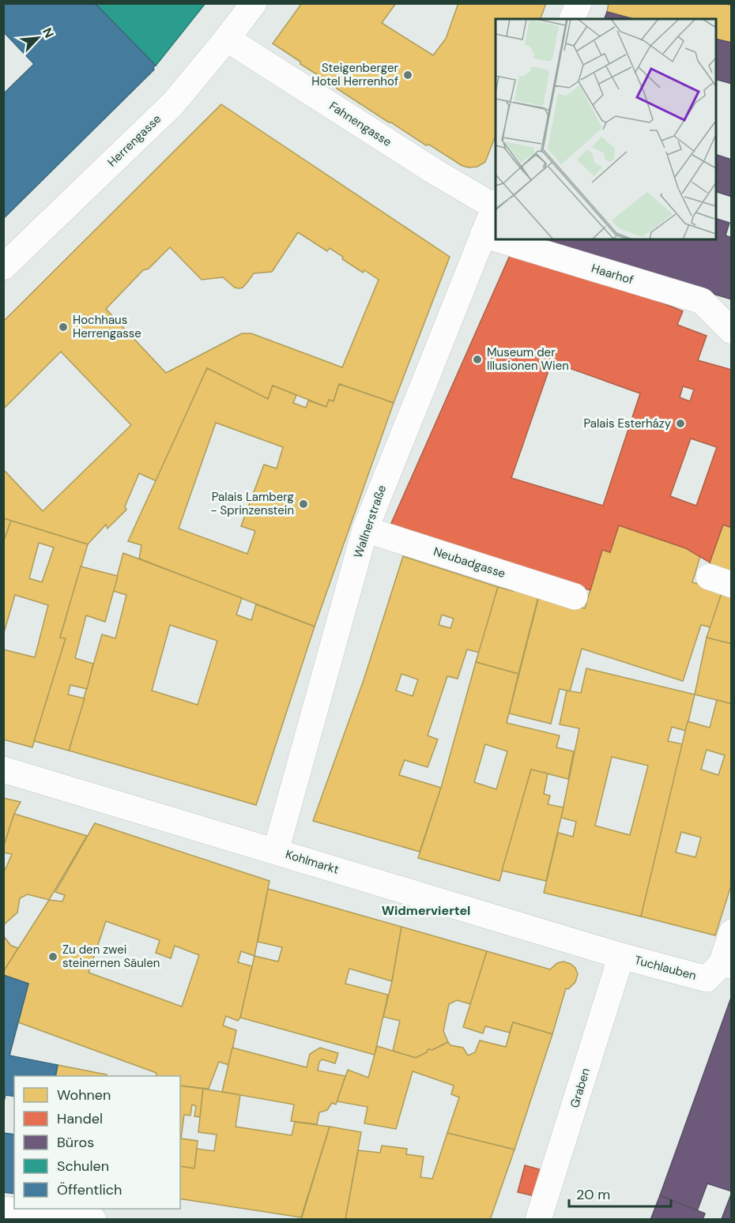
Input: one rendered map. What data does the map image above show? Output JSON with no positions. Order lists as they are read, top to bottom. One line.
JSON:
{"streets":{"street":["Fahnengasse","Herrengasse","Haarhof","Wallnerstraße","Neubadgasse","Kohlmarkt","Tuchlauben","Graben"]},"crossings":[["Fahnengasse","Herrengasse"],["Fahnengasse","Wallnerstraße"],["Haarhof","Wallnerstraße"],["Wallnerstraße","Neubadgasse"],["Wallnerstraße","Kohlmarkt"],["Kohlmarkt","Tuchlauben"],["Kohlmarkt","Graben"],["Tuchlauben","Graben"]],"districts":["Widmerviertel"],"places":["Steigenberger Hotel Herrenhof","Hochhaus Herrengasse","Museum der Illusionen Wien","Palais Esterházy","Palais Lamberg - Sprinzenstein","Zu den zwei steinernen Säulen"],"legend":["Wohnen","Handel","Büros","Schulen","Öffentlich"],"scale_bar":"20 m","north":"top right"}
